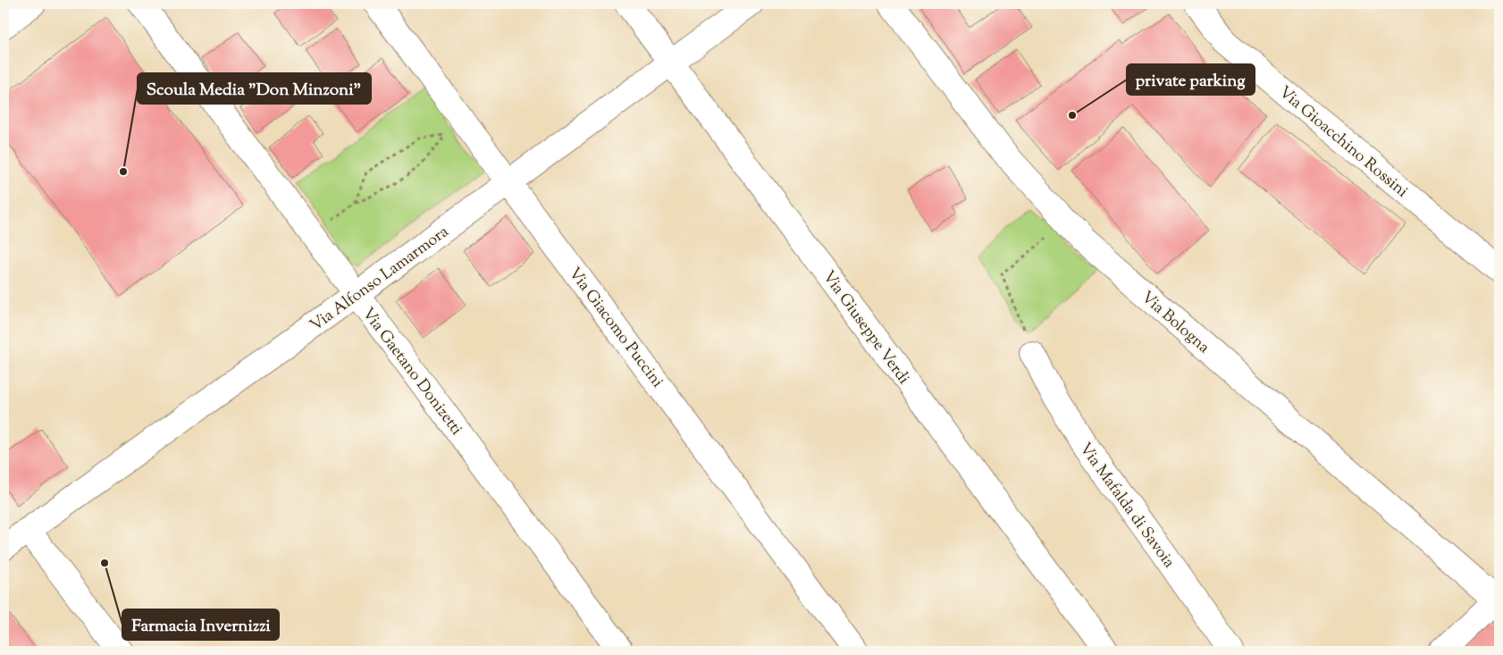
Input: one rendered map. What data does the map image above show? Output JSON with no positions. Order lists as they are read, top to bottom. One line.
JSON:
{"streets":{"street":["Via Gioacchino Rossini","Via Alfonso Lamarmora","Via Bologna","Via Giacomo Puccini","Via Giuseppe Verdi","Via Gaetano Donizetti","Via Mafalda di Savoia"]},"crossings":[["Via Alfonso Lamarmora","Via Giacomo Puccini"],["Via Alfonso Lamarmora","Via Giuseppe Verdi"],["Via Alfonso Lamarmora","Via Gaetano Donizetti"]],"places":["private parking","Scoula Media \"Don Minzoni\"","Farmacia Invernizzi"]}
